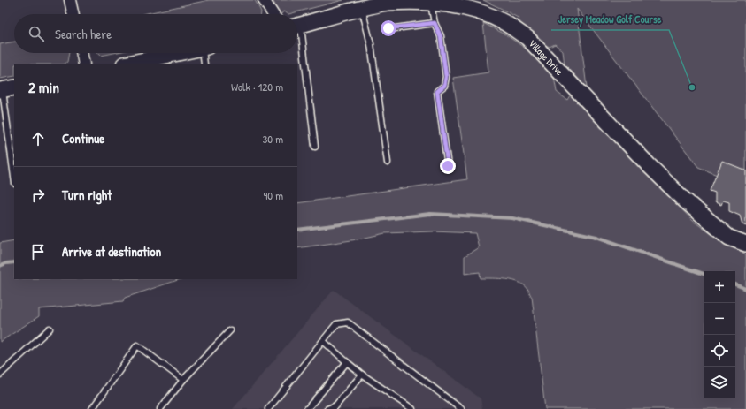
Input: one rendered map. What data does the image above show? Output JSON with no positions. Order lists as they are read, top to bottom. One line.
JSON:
{"streets":{"street":["Village Drive"]},"places":["Jersey Meadow Golf Course"],"page":{"search":"Search here","heading":["2 min","Walk · 120 m"],"list":[["Continue","30 m"],["Turn right","90 m"],"Arrive at destination"],"map_buttons":["+","−"]}}
